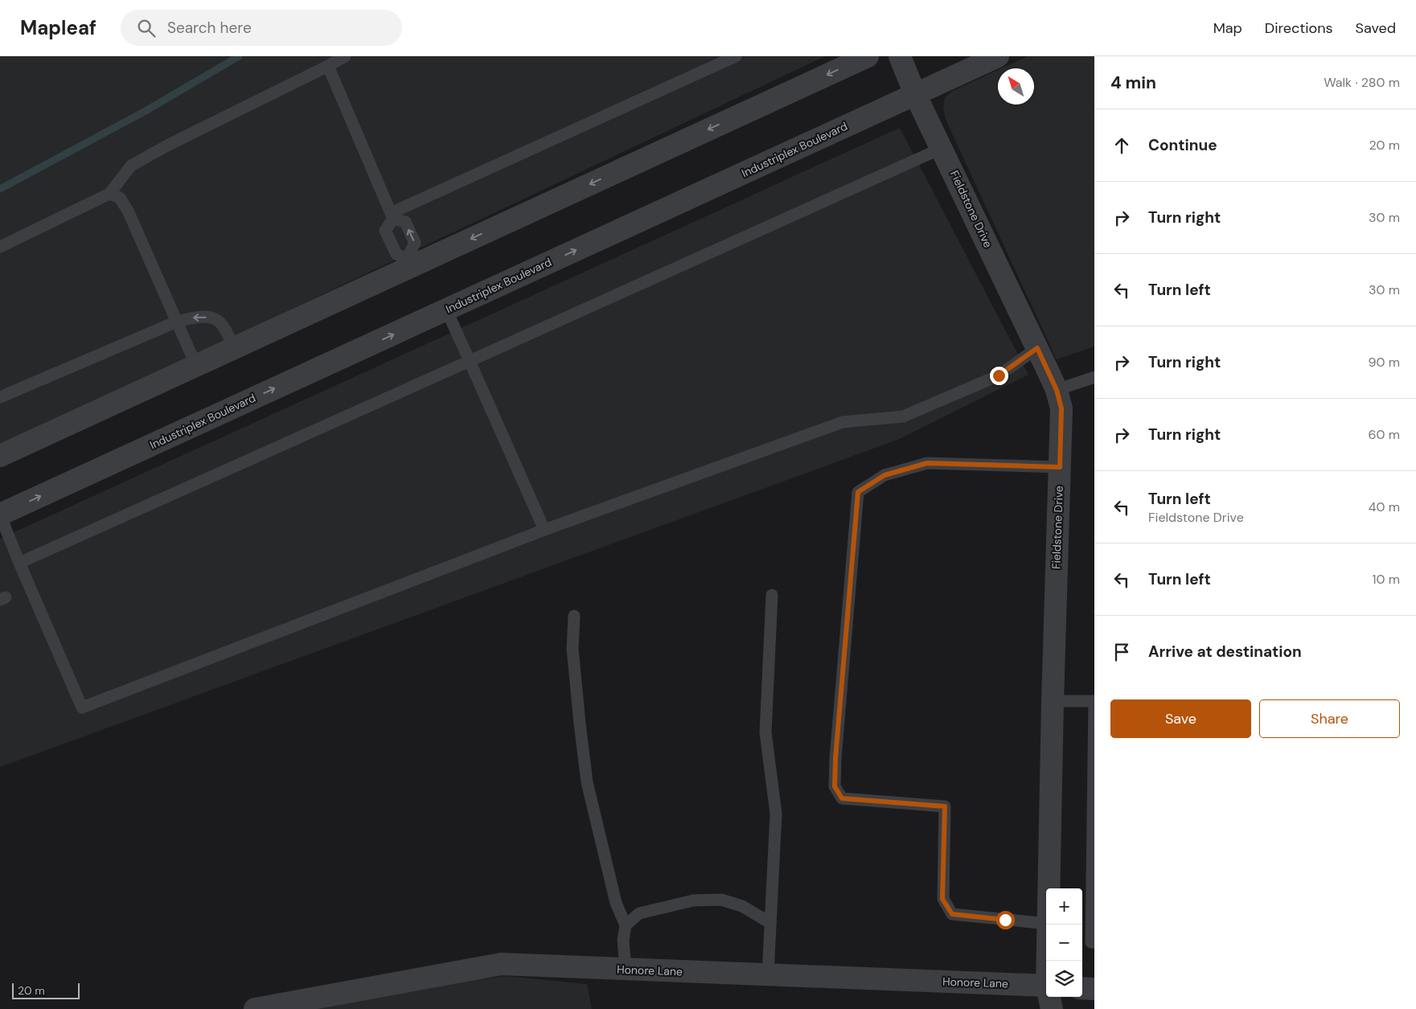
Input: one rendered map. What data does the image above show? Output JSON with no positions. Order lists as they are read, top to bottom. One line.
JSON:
{"streets":{"street":["Industriplex Boulevard","Fieldstone Drive","Honore Lane"]},"crossings":[["Industriplex Boulevard","Fieldstone Drive"]],"scale_bar":"20 m","north":"top left","page":{"header":"Mapleaf","search":"Search here","nav":["Map","Directions","Saved"],"heading":["4 min","Walk · 280 m"],"list":[["Continue","20 m"],["Turn right","30 m"],["Turn left","30 m"],["Turn right","90 m"],["Turn right","60 m"],["Turn left","Fieldstone Drive","40 m"],["Turn left","10 m"],"Arrive at destination"],"buttons":["Save","Share"],"map_buttons":["+","−"],"scale":"20 m"}}
